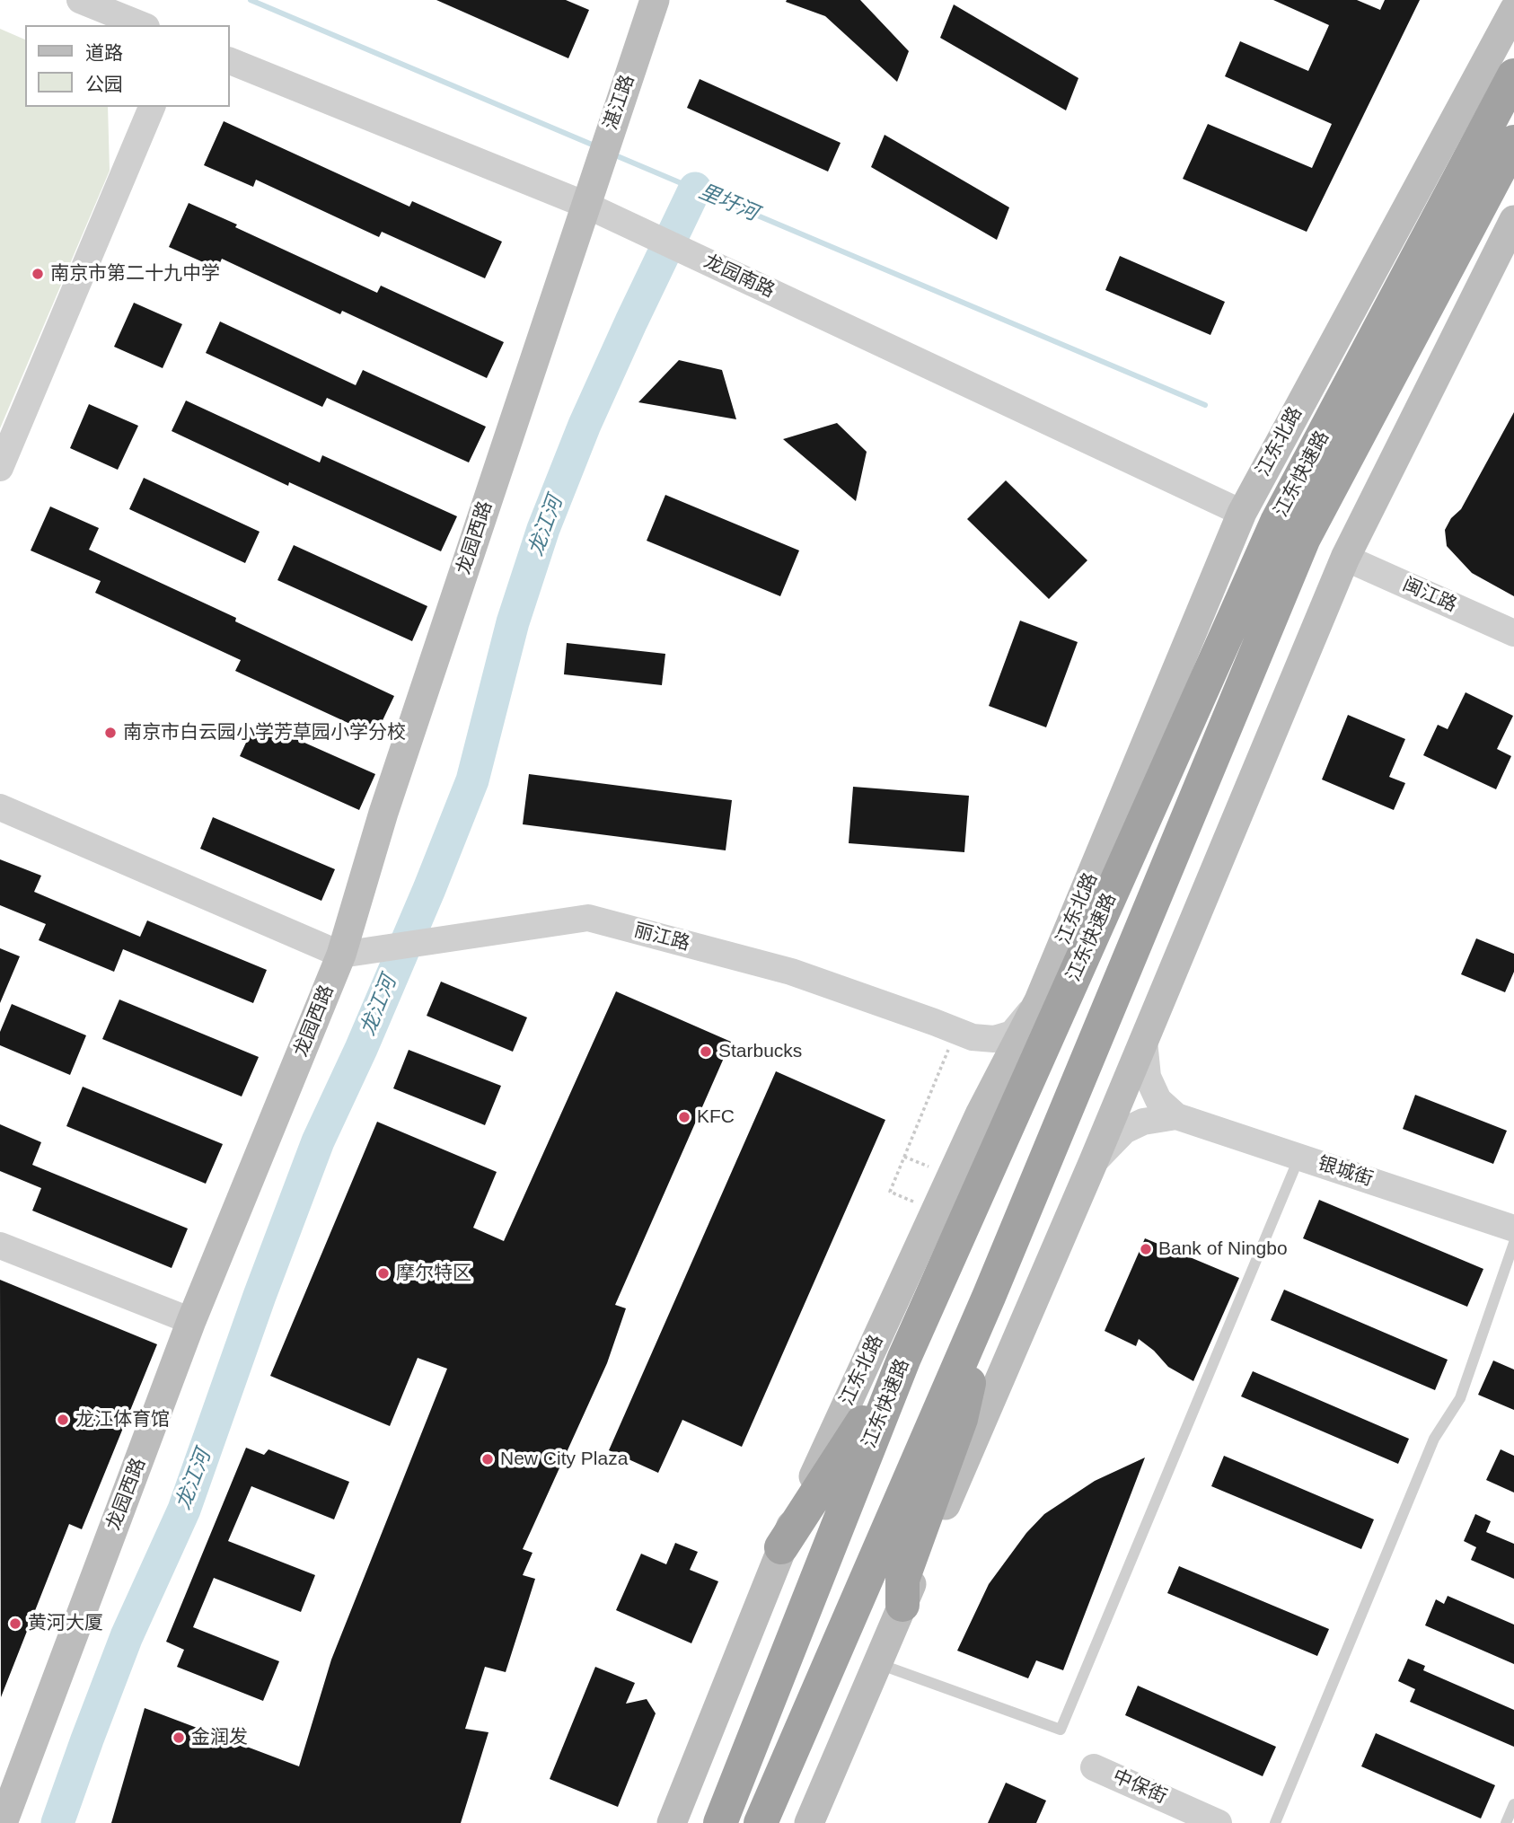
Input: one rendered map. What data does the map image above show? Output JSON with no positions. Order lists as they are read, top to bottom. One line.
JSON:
{"streets":{"highway":["江东快速路"],"main road":["湛江路","江东北路","龙园西路"],"street":["龙园南路","闽江路","丽江路","银城街","中保街"]},"crossings":[["湛江路","龙园南路"],["湛江路","龙园西路"],["龙园南路","江东北路"],["龙园南路","龙园西路"],["江东北路","丽江路"],["龙园西路","丽江路"]],"water":["里圩河","龙江河"],"places":["南京市第二十九中学","南京市白云园小学芳草园小学分校","Starbucks","KFC","Bank of Ningbo","摩尔特区","龙江体育馆","New City Plaza","黄河大厦","金润发"],"legend":["道路","公园"]}
